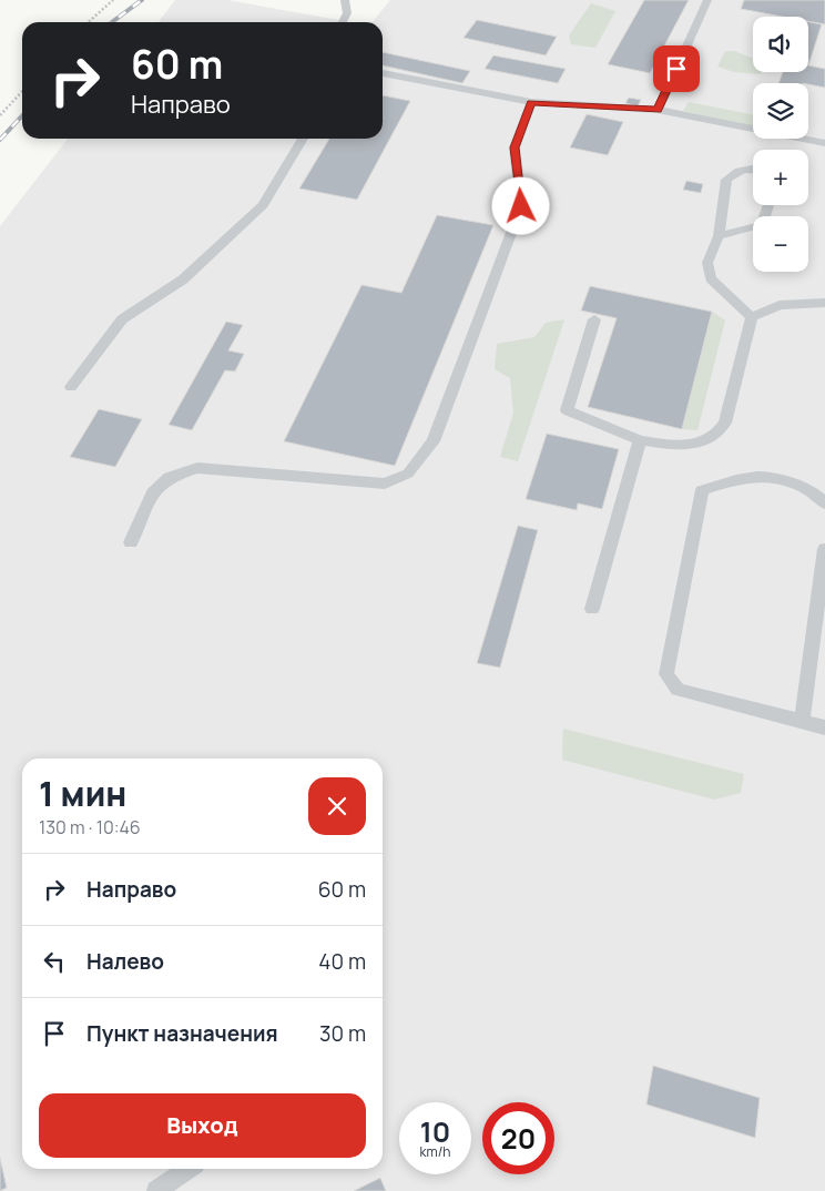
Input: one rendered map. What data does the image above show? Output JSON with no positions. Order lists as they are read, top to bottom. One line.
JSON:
{"page":{"map_buttons":["+","−"],"turn":["60 m","Направо"],"heading":["1 мин","130 m · 10:46"],"list":[{"name":"Направо","value":"60 m"},{"name":"Налево","value":"40 m"},{"name":"Пункт назначения","value":"30 m"}],"buttons":"Выход","speed":"10 km/h","limit":"20"}}
